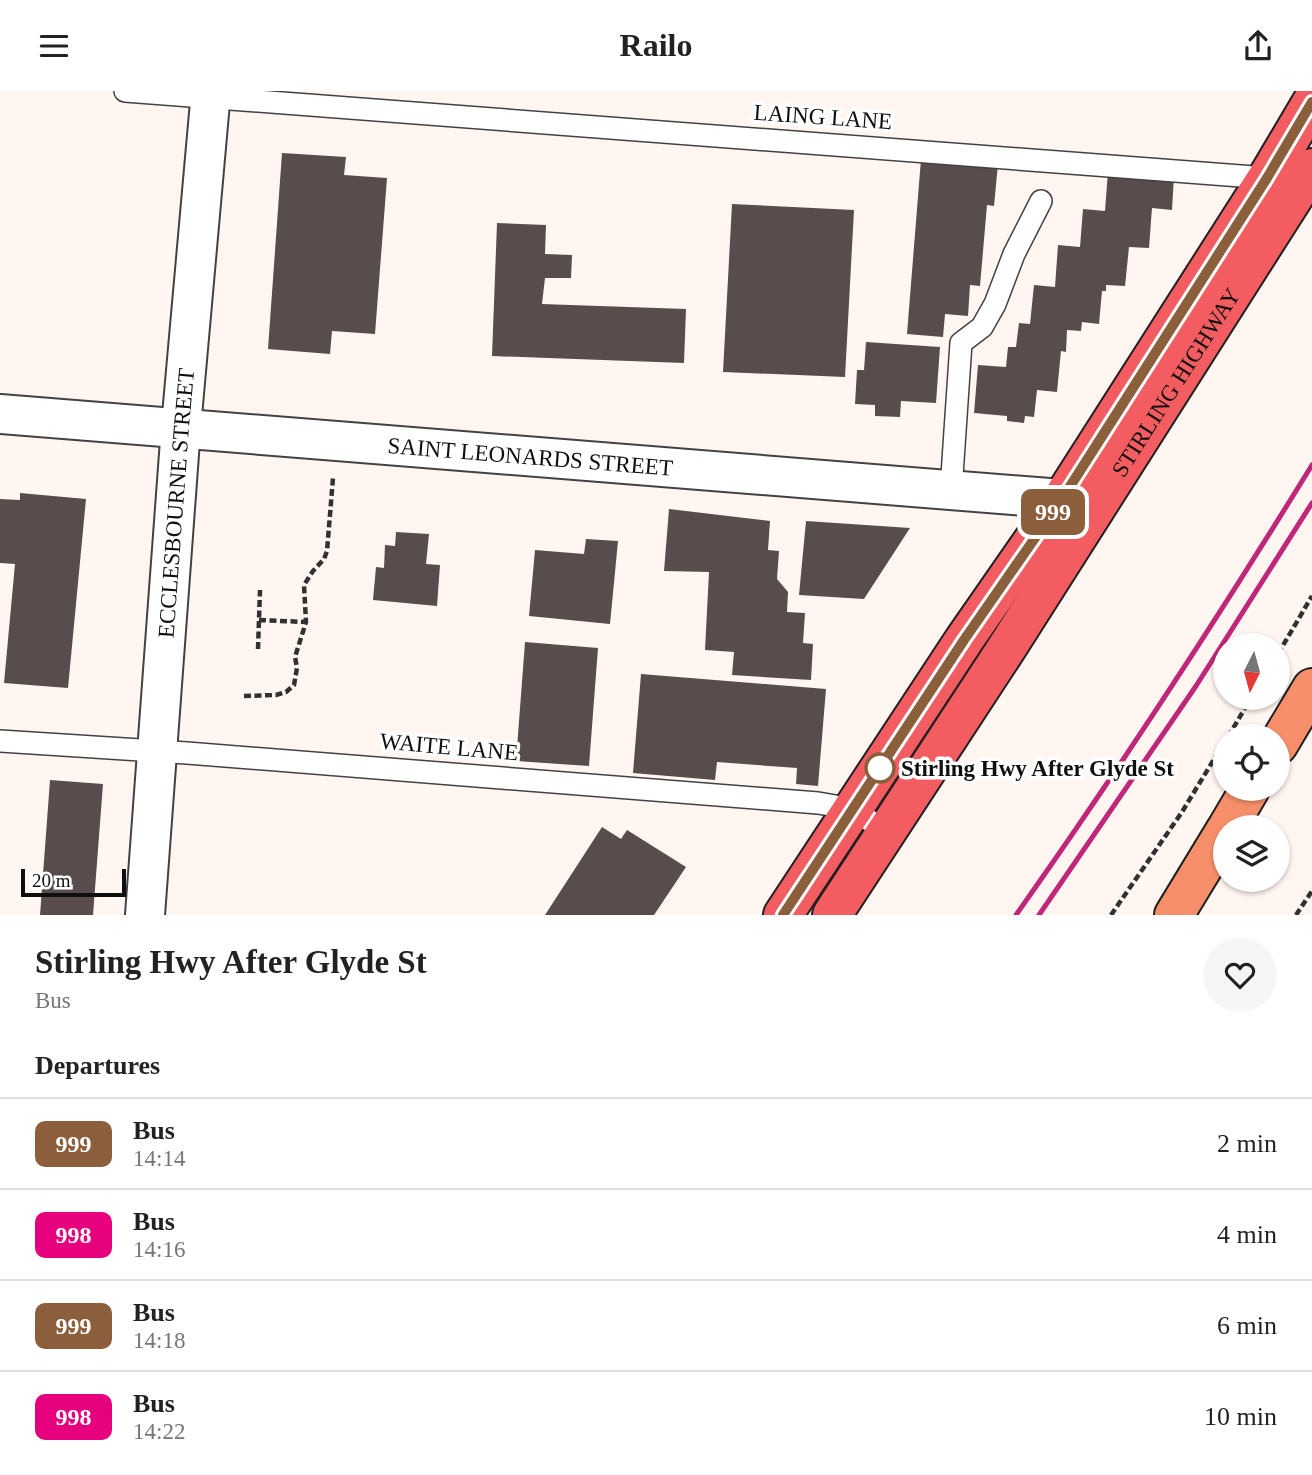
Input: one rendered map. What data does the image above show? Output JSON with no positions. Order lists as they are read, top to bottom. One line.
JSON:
{"streets":{"highway":["STIRLING HIGHWAY"],"street":["SAINT LEONARDS STREET","ECCLESBOURNE STREET"],"lane":["LAING LANE","WAITE LANE"]},"crossings":[["LAING LANE","STIRLING HIGHWAY"],["LAING LANE","ECCLESBOURNE STREET"],["STIRLING HIGHWAY","SAINT LEONARDS STREET"],["STIRLING HIGHWAY","WAITE LANE"],["SAINT LEONARDS STREET","ECCLESBOURNE STREET"],["ECCLESBOURNE STREET","WAITE LANE"]],"places":["Stirling Hwy After Glyde St"],"lines":["bus line 999"],"scale_bar":"20 m","north":"bottom","page":{"header":"Railo","on_map":"999","scale":"20 m","heading":[["Stirling Hwy After Glyde St","Bus"],"Departures"],"list":[{"mark":"999","name":"Bus","note":"14:14","value":"2 min"},{"mark":"998","name":"Bus","note":"14:16","value":"4 min"},{"mark":"999","name":"Bus","note":"14:18","value":"6 min"},{"mark":"998","name":"Bus","note":"14:22","value":"10 min"}]}}
